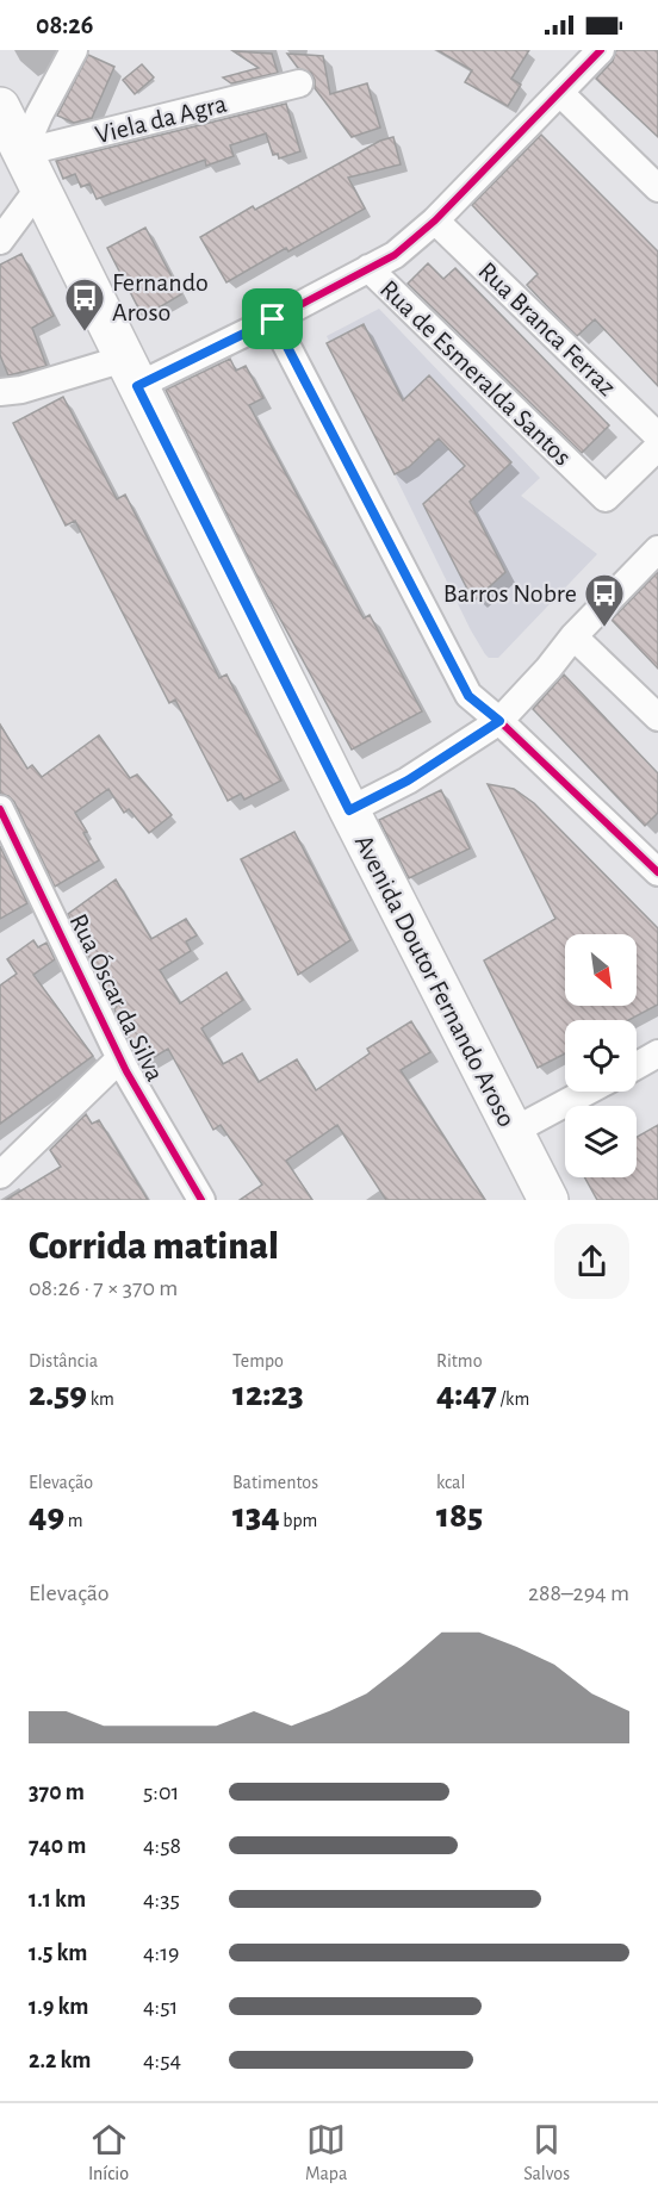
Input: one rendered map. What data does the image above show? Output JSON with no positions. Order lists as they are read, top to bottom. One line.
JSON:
{"streets":{"main road":["Avenida Doutor Fernando Aroso"],"street":["Viela da Agra","Rua Branca Ferraz","Rua de Esmeralda Santos","Rua Óscar da Silva"]},"crossings":[["Viela da Agra","Avenida Doutor Fernando Aroso"],["Rua Branca Ferraz","Rua de Esmeralda Santos"]],"places":{"bus stop":["Fernando Aroso","Barros Nobre"]},"north":"bottom right","page":{"status":"08:26","heading":["Corrida matinal","08:26 · 7 × 370 m"],"stats":[["Distância","2.59 km"],["Tempo","12:23"],["Ritmo","4:47 /km"],["Elevação","49 m"],["Batimentos","134 bpm"],["kcal","185"]],"chart":["Elevação","288–294 m"],"list":[{"name":"370 m","note":"5:01"},{"name":"740 m","note":"4:58"},{"name":"1.1 km","note":"4:35"},{"name":"1.5 km","note":"4:19"},{"name":"1.9 km","note":"4:51"},{"name":"2.2 km","note":"4:54"}],"tabs":["Início","Mapa","Salvos"]}}
